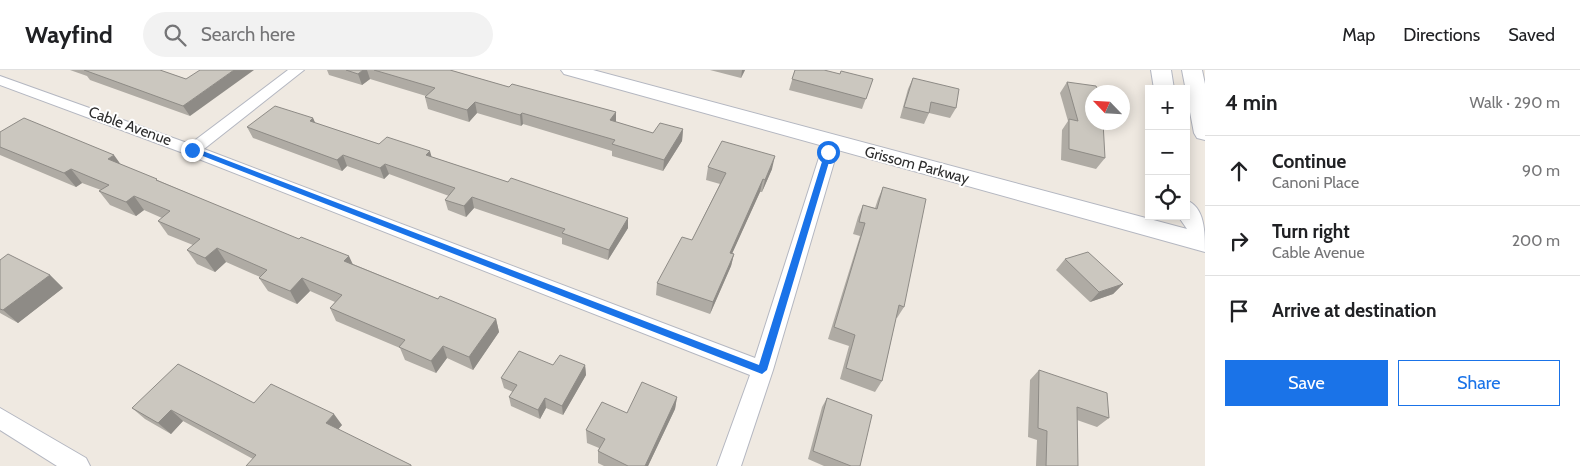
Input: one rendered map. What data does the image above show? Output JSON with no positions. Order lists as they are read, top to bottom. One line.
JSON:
{"streets":{"main road":["Grissom Parkway"],"street":["Cable Avenue"]},"north":"top left","page":{"header":"Wayfind","search":"Search here","nav":["Map","Directions","Saved"],"heading":["4 min","Walk · 290 m"],"map_buttons":["+","−"],"list":[["Continue","Canoni Place","90 m"],["Turn right","Cable Avenue","200 m"],"Arrive at destination"],"buttons":["Save","Share"]}}
